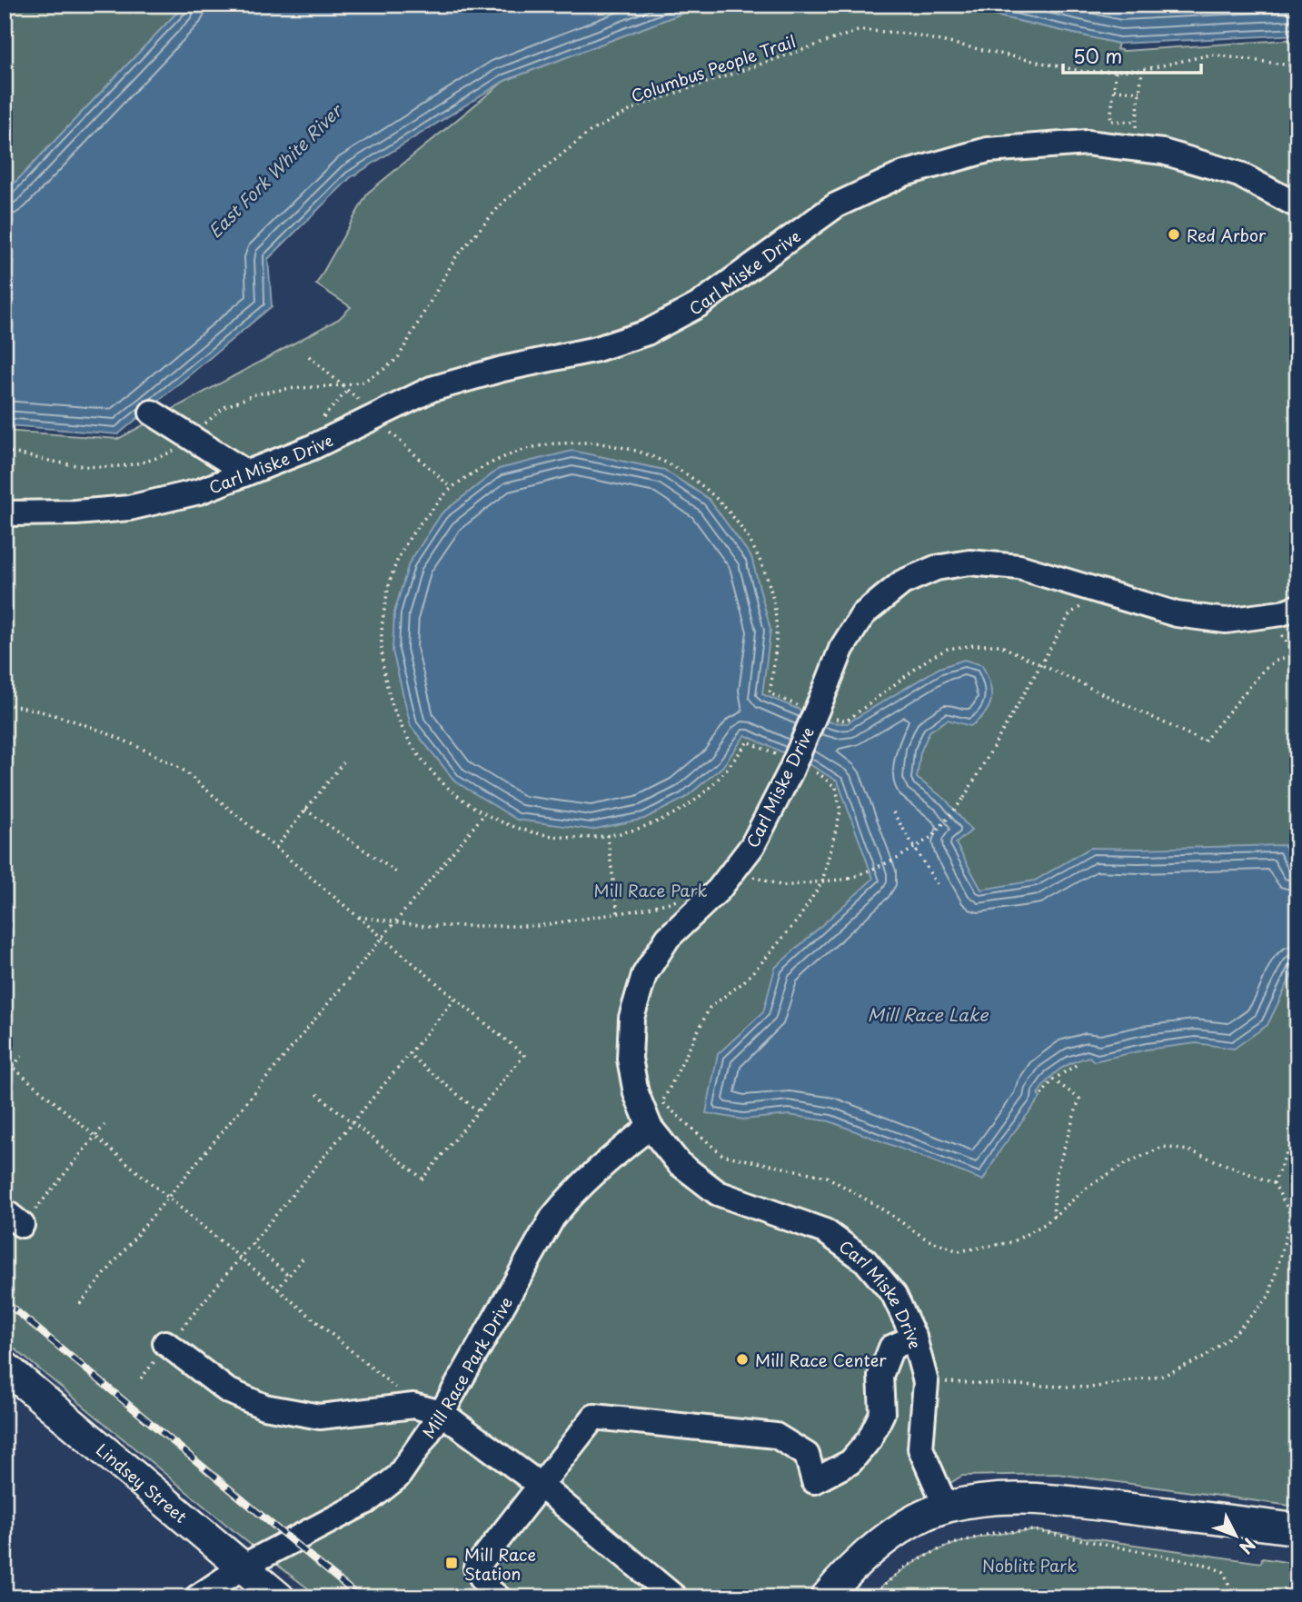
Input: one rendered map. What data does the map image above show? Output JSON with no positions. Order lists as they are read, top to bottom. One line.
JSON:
{"streets":{"main road":["Lindsey Street"],"street":["Carl Miske Drive","Mill Race Park Drive"],"path":["Columbus People Trail"]},"crossings":[["Carl Miske Drive","Mill Race Park Drive"],["Mill Race Park Drive","Lindsey Street"]],"water":["East Fork White River","Mill Race Lake"],"parks":["Mill Race Park","Noblitt Park"],"places":{"other":["Red Arbor","Mill Race Center"],"transit":["Mill Race Station"]},"scale_bar":"50 m","north":"bottom right"}
